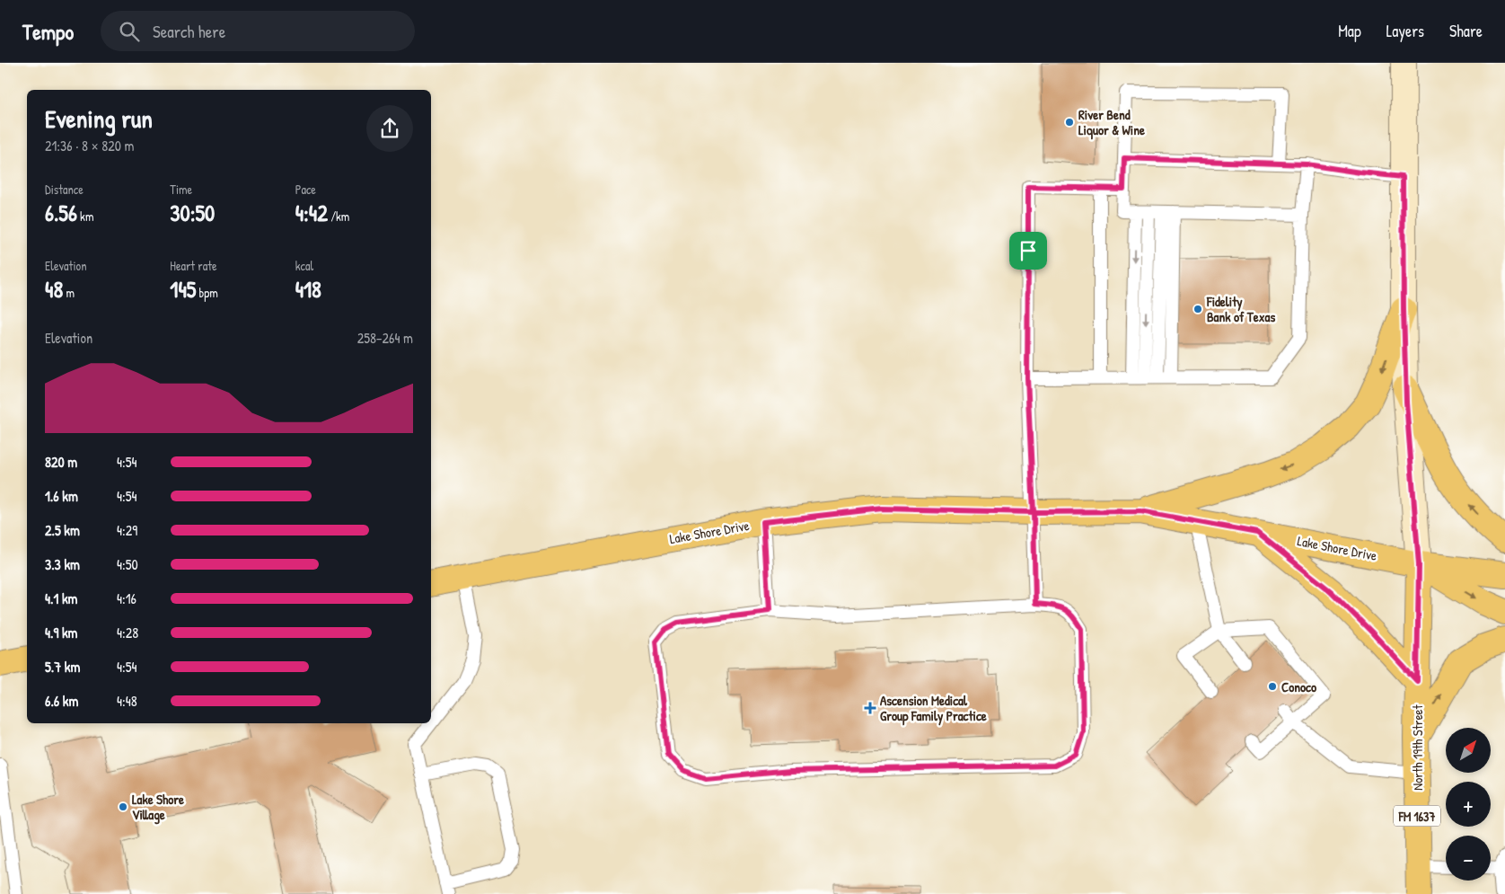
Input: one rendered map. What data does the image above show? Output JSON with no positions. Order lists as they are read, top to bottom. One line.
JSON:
{"streets":{"main road":["Lake Shore Drive","North 19th Street","FM 1637"]},"crossings":[["Lake Shore Drive","North 19th Street"]],"places":{"other":["River Bend Liquor & Wine","Fidelity Bank of Texas","Conoco","Lake Shore Village"],"health":["Ascension Medical Group Family Practice"]},"north":"top right","page":{"header":"Tempo","search":"Search here","nav":["Map","Layers","Share"],"heading":["Evening run","21:36 · 8 × 820 m"],"stats":[["Distance","6.56 km"],["Time","30:50"],["Pace","4:42 /km"],["Elevation","48 m"],["Heart rate","145 bpm"],["kcal","418"]],"chart":["Elevation","258–264 m"],"list":[{"name":"820 m","note":"4:54"},{"name":"1.6 km","note":"4:54"},{"name":"2.5 km","note":"4:29"},{"name":"3.3 km","note":"4:50"},{"name":"4.1 km","note":"4:16"},{"name":"4.9 km","note":"4:28"},{"name":"5.7 km","note":"4:54"},{"name":"6.6 km","note":"4:48"}],"map_buttons":["+","−"]}}
